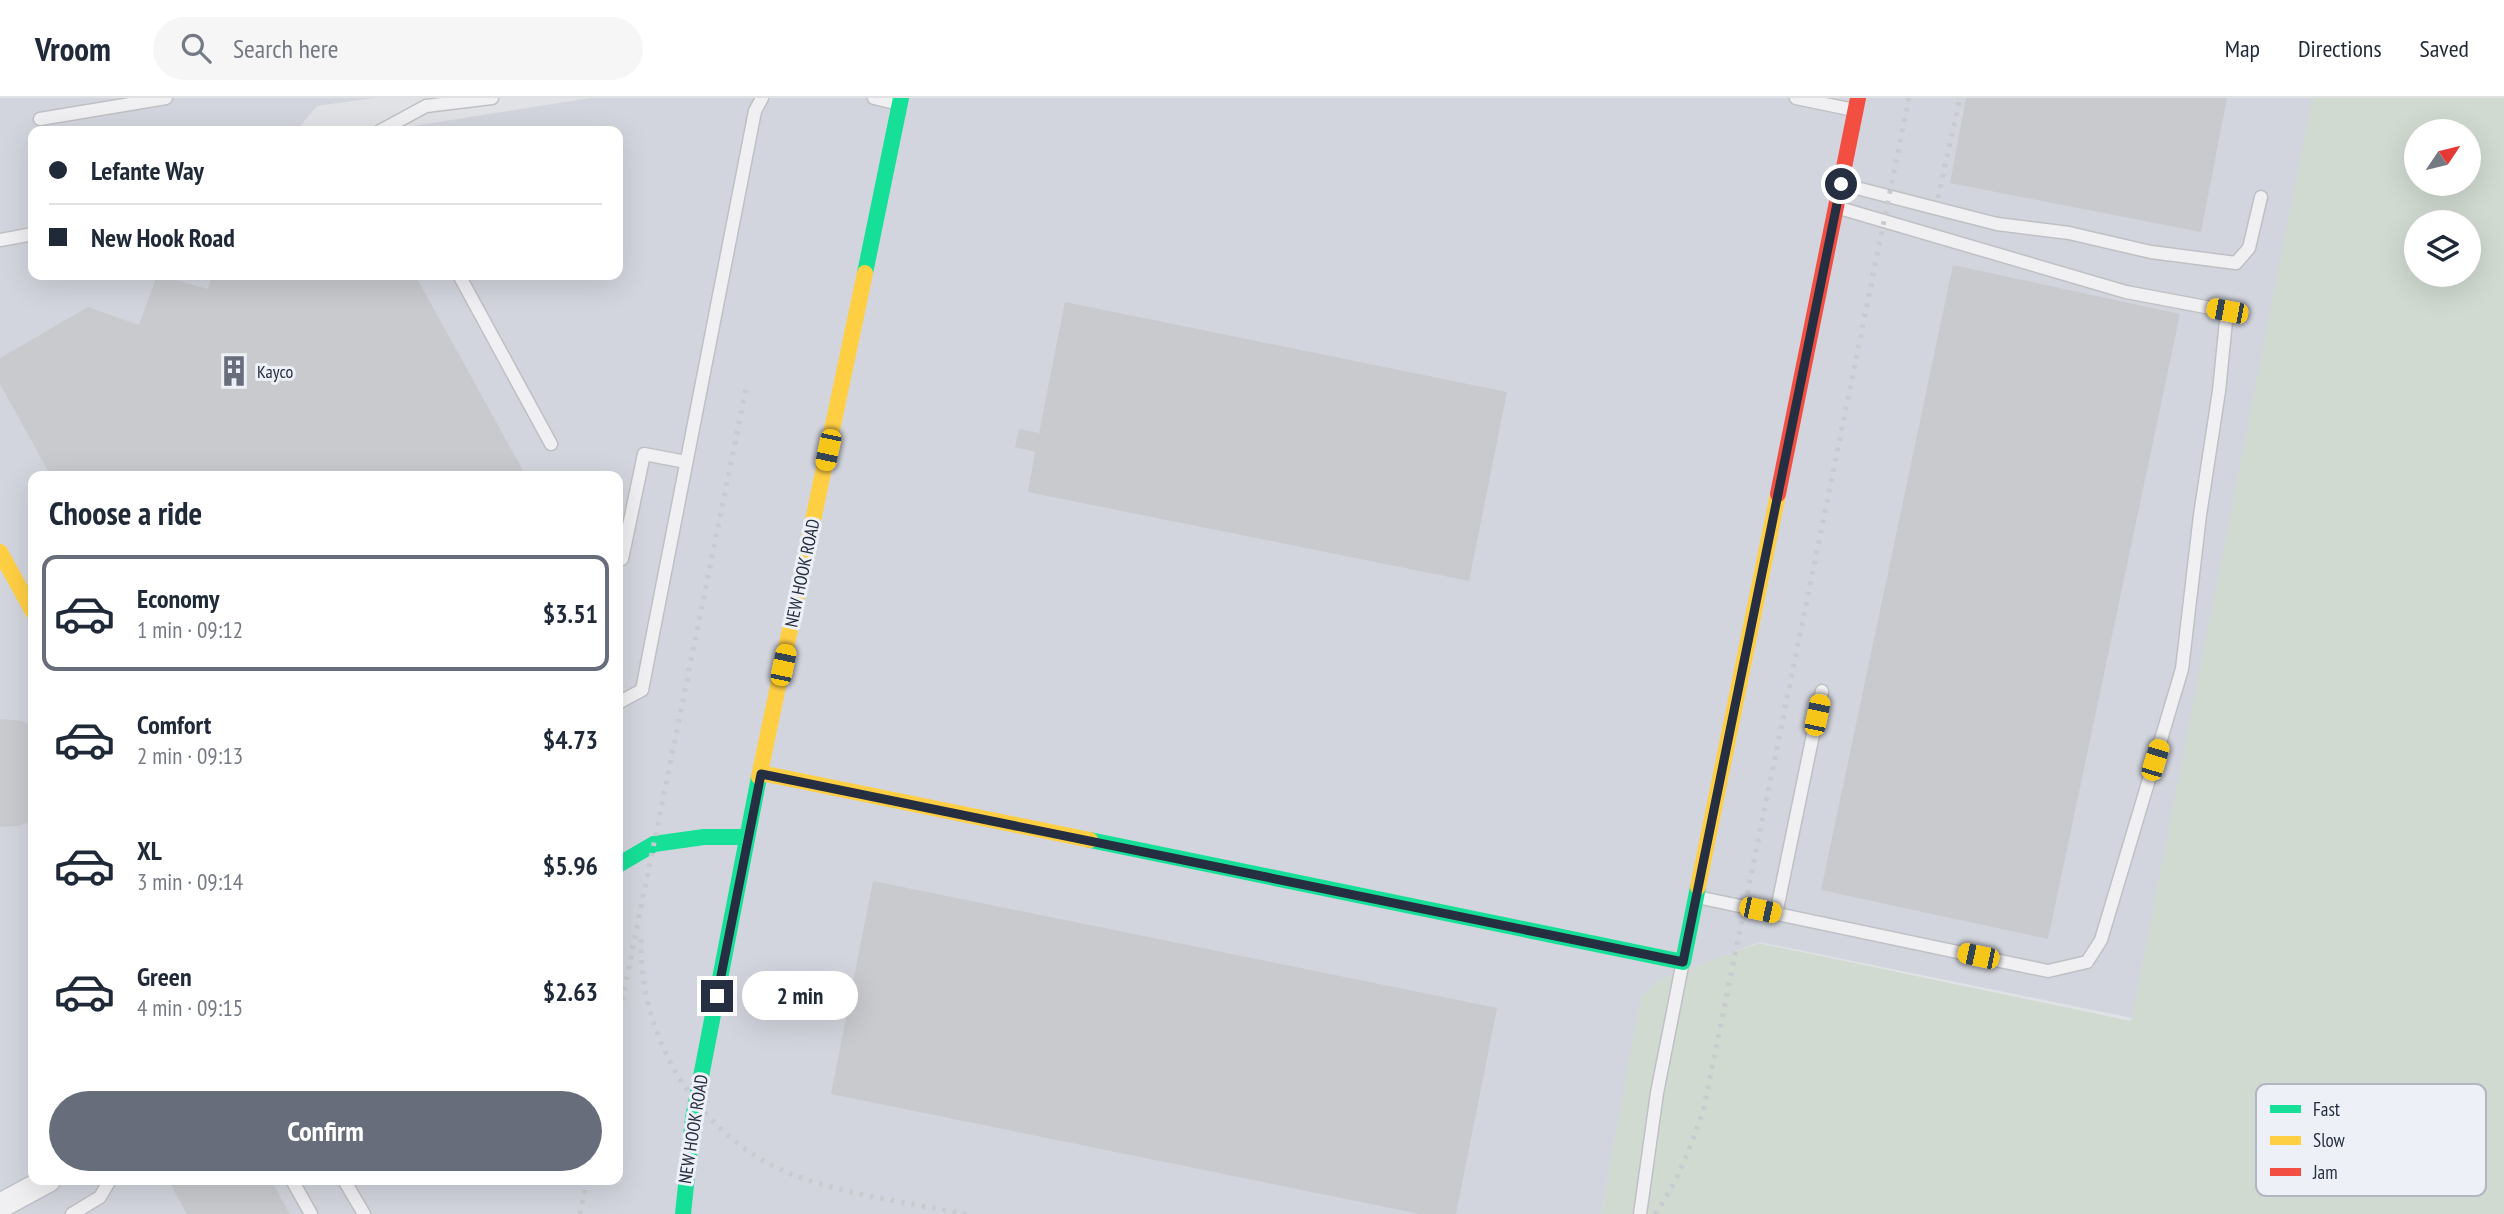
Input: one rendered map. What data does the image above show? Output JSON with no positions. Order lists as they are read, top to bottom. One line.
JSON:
{"streets":{"street":["NEW HOOK ROAD"]},"places":{"building":["Kayco"]},"legend":["Fast","Slow","Jam"],"north":"top right","page":{"header":"Vroom","search":"Search here","nav":["Map","Directions","Saved"],"banner":["Lefante Way","New Hook Road"],"heading":"Choose a ride","list":[{"name":"Economy","note":"1 min · 09:12","value":"$3.51"},{"name":"Comfort","note":"2 min · 09:13","value":"$4.73"},{"name":"XL","note":"3 min · 09:14","value":"$5.96"},{"name":"Green","note":"4 min · 09:15","value":"$2.63"}],"bubble":"2 min","buttons":"Confirm"}}
